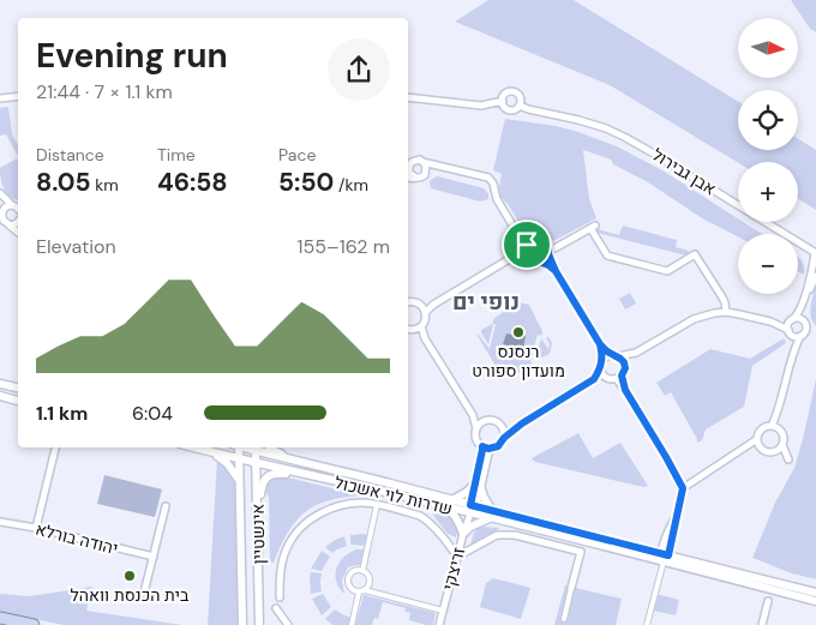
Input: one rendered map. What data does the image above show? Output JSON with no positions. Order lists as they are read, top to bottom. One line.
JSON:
{"streets":{"street":["אבן גבירול","שדרות לוי אשכול","אינשטיין","יהודה בורלא","זריצקי"]},"crossings":[["שדרות לוי אשכול","אינשטיין"],["שדרות לוי אשכול","זריצקי"]],"districts":["נופי ים"],"places":["רנסנס מועדון ספורט","בית הכנסת וואהל"],"north":"right","page":{"map_buttons":["+","−"],"heading":["Evening run","21:44 · 7 × 1.1 km"],"stats":[["Distance","8.05 km"],["Time","46:58"],["Pace","5:50 /km"]],"chart":["Elevation","155–162 m"],"list":[{"name":"1.1 km","note":"6:04"}]}}
